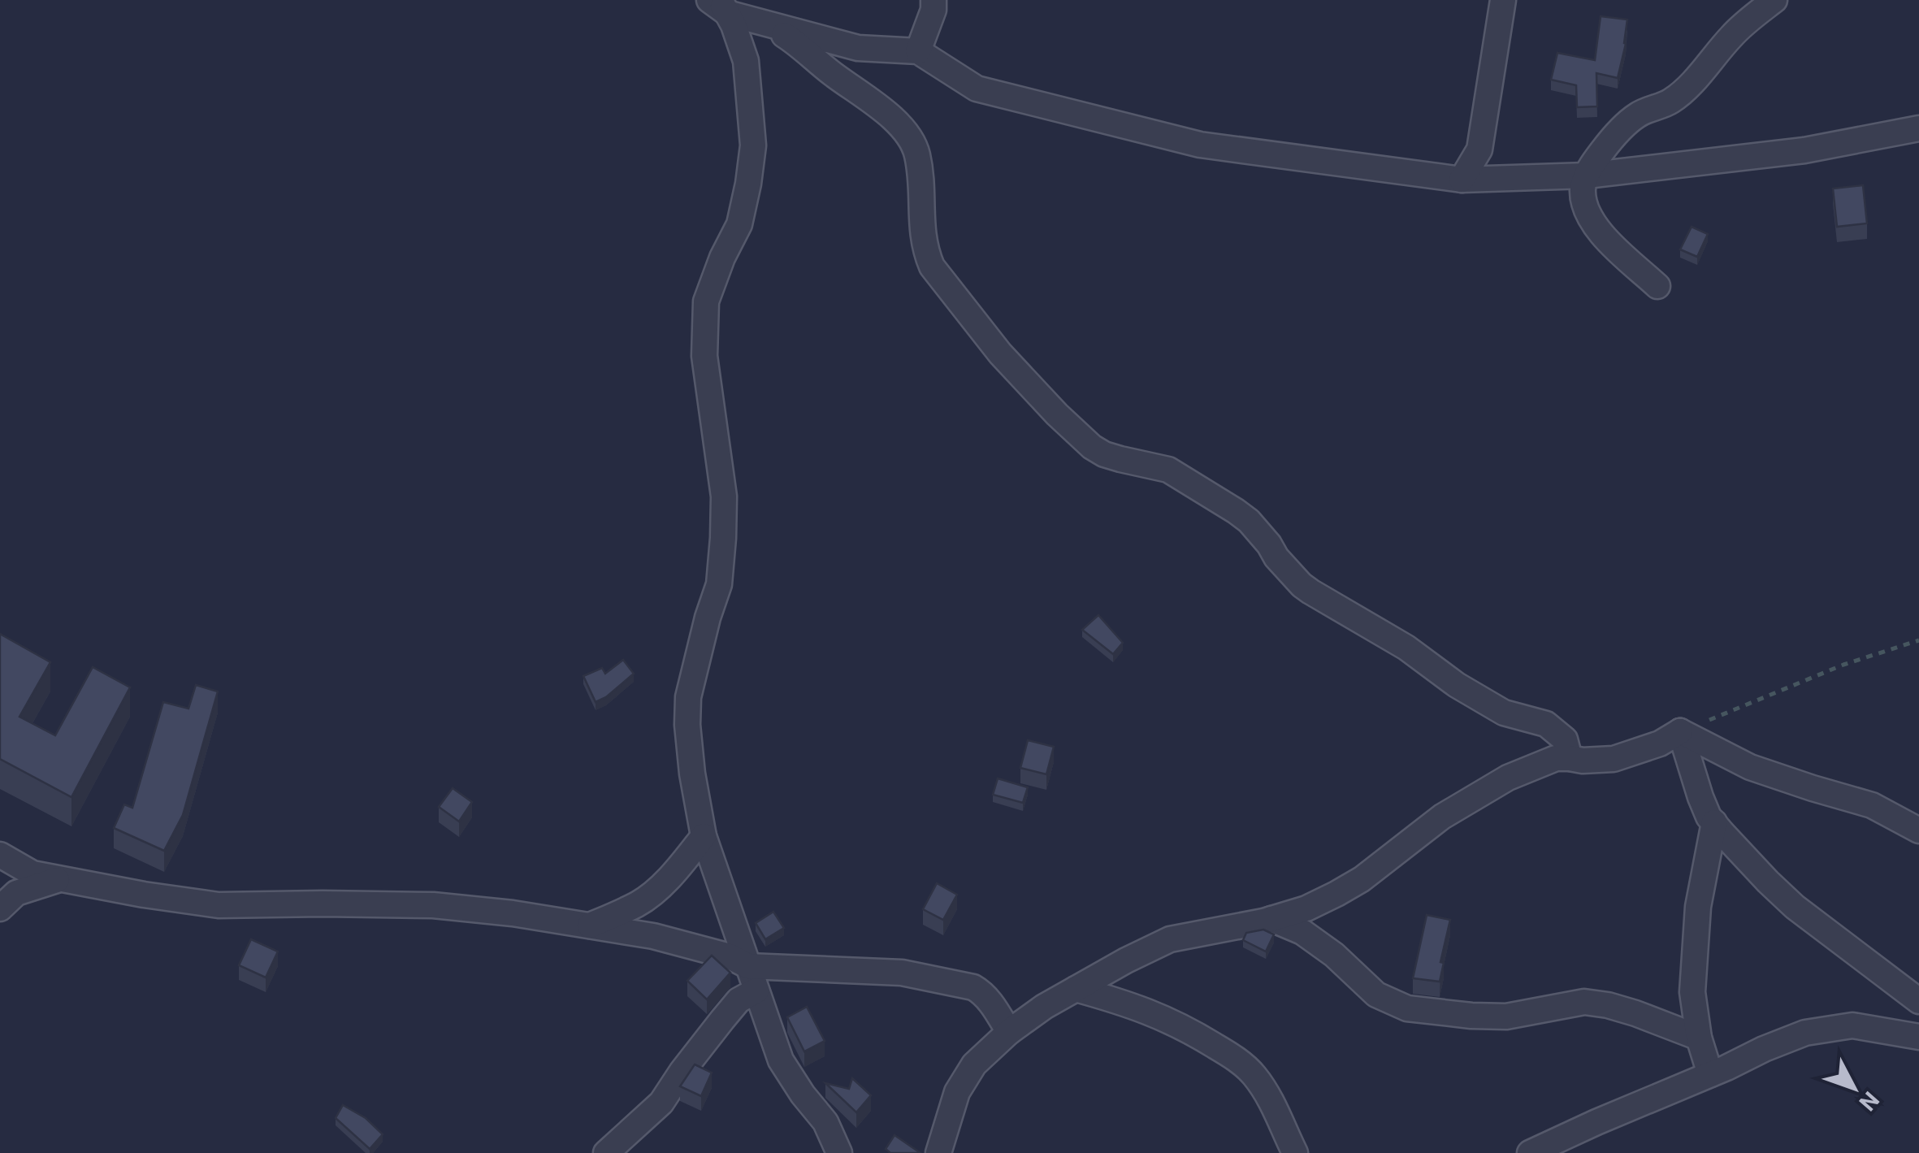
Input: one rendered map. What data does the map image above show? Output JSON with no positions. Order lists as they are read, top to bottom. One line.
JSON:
{"north":"bottom right"}
